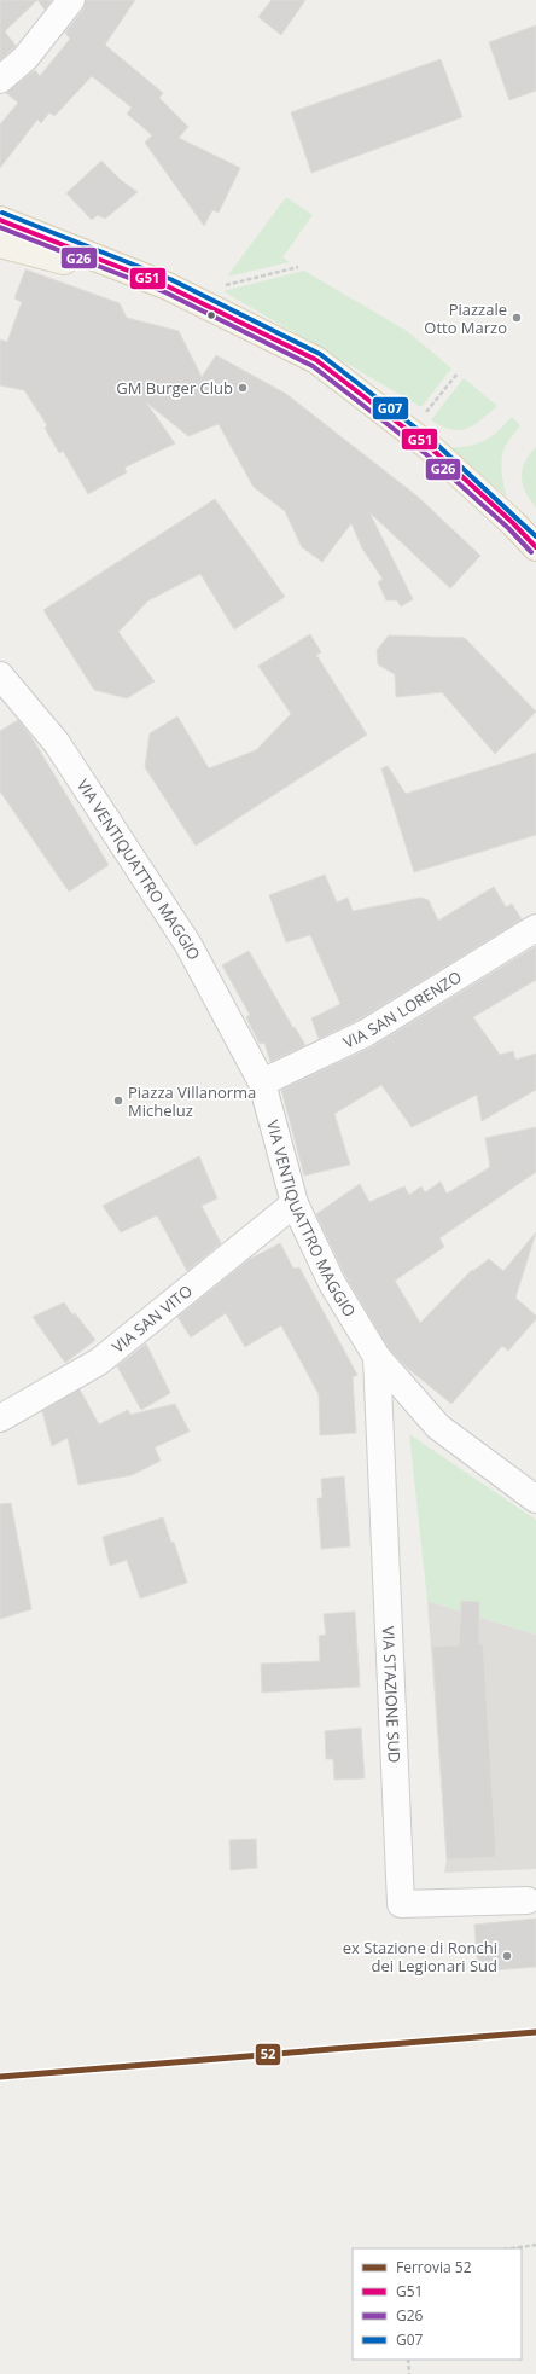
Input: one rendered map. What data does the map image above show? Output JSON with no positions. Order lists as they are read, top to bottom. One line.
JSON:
{"streets":{"street":["VIA VENTIQUATTRO MAGGIO","VIA SAN LORENZO","VIA SAN VITO","VIA STAZIONE SUD"]},"crossings":[["VIA VENTIQUATTRO MAGGIO","VIA SAN LORENZO"],["VIA VENTIQUATTRO MAGGIO","VIA SAN VITO"],["VIA VENTIQUATTRO MAGGIO","VIA STAZIONE SUD"]],"places":["Piazzale Otto Marzo","GM Burger Club","Piazza Villanorma Micheluz","ex Stazione di Ronchi dei Legionari Sud"],"lines":["transit line G07","transit line G51","transit line G26","rail line 52"],"legend":["Ferrovia 52","G51","G26","G07"]}
